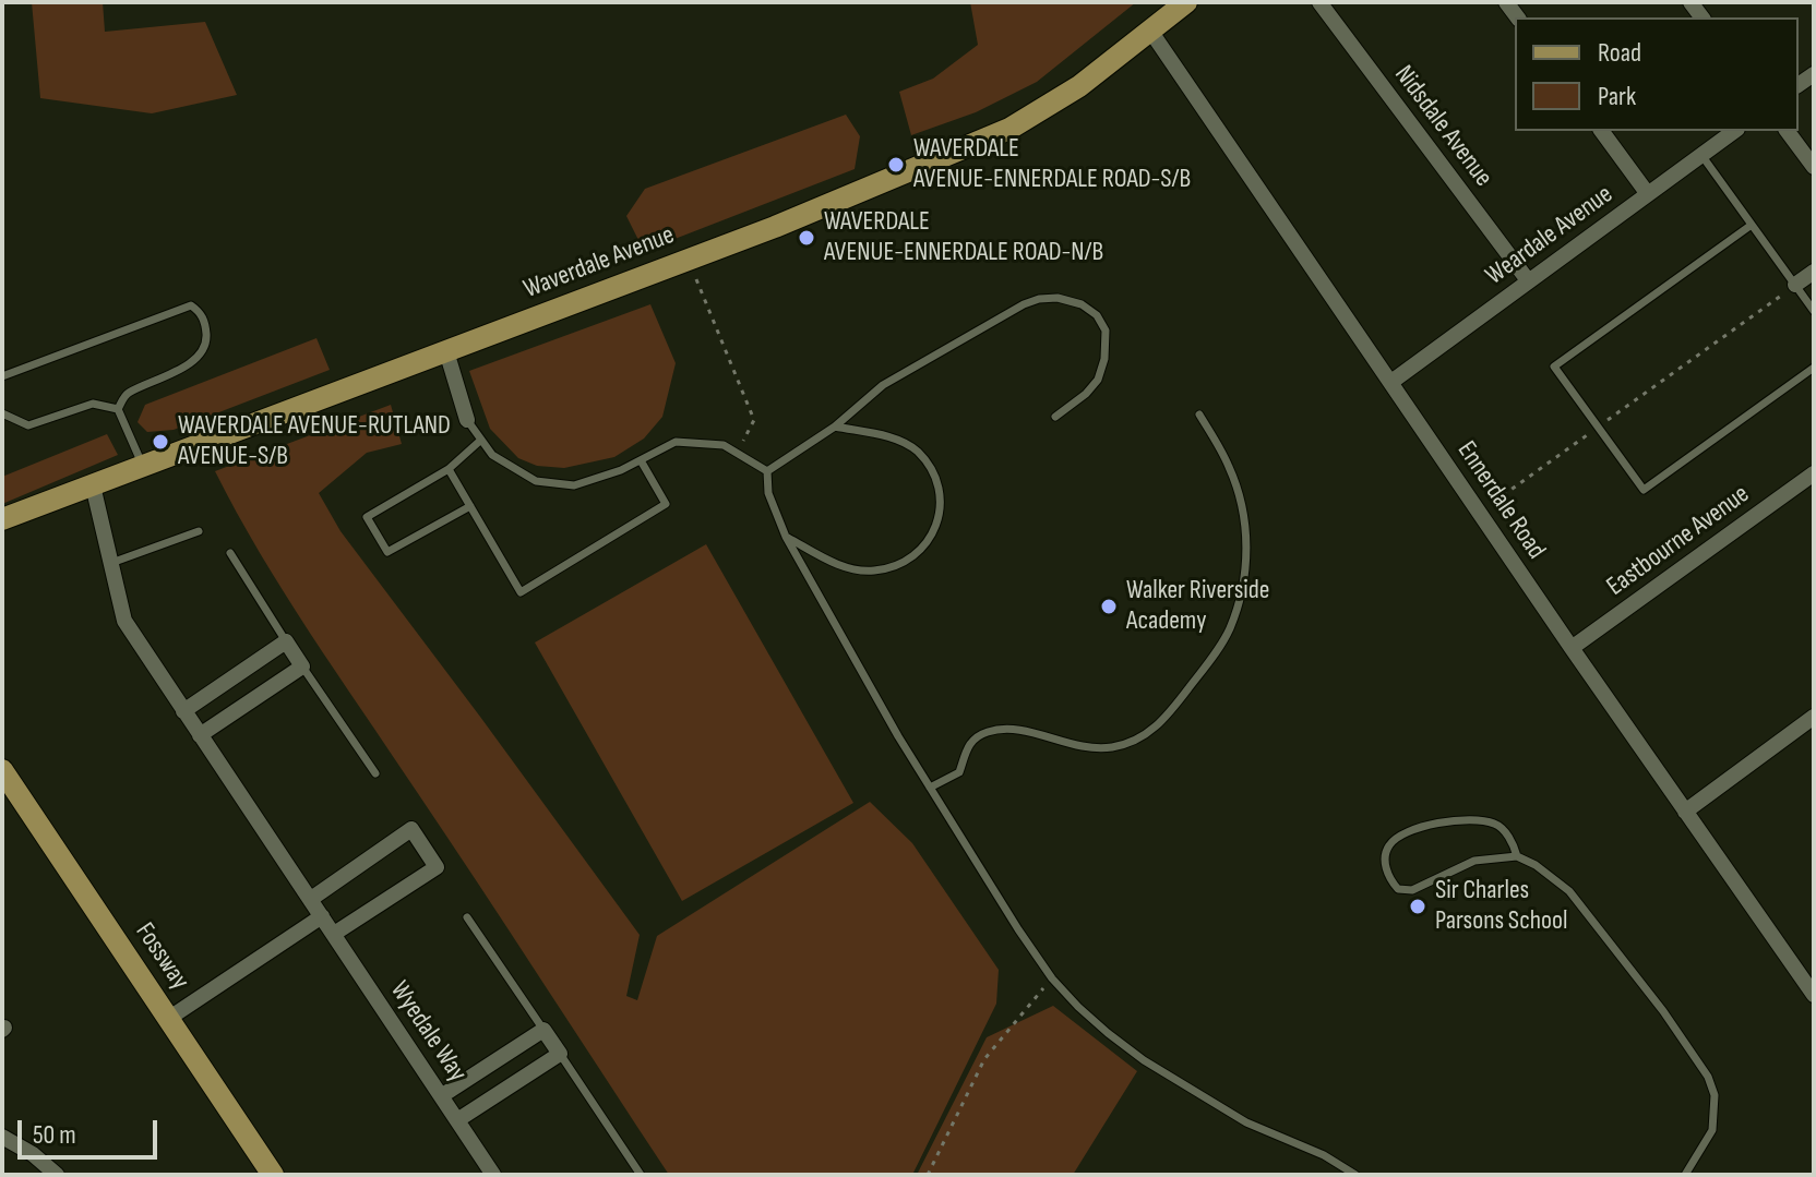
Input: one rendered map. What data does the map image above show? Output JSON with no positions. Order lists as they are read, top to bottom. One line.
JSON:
{"streets":{"main road":["Waverdale Avenue","Fossway"],"street":["Nidsdale Avenue","Weardale Avenue","Ennerdale Road","Eastbourne Avenue","Wyedale Way"]},"crossings":[["Nidsdale Avenue","Weardale Avenue"],["Weardale Avenue","Ennerdale Road"],["Waverdale Avenue","Ennerdale Road"],["Waverdale Avenue","Wyedale Way"],["Ennerdale Road","Eastbourne Avenue"]],"places":["WAVERDALE AVENUE-ENNERDALE ROAD-S/B","WAVERDALE AVENUE-ENNERDALE ROAD-N/B","WAVERDALE AVENUE-RUTLAND AVENUE-S/B","Walker Riverside Academy","Sir Charles Parsons School"],"legend":["Road","Park"],"scale_bar":"50 m"}
